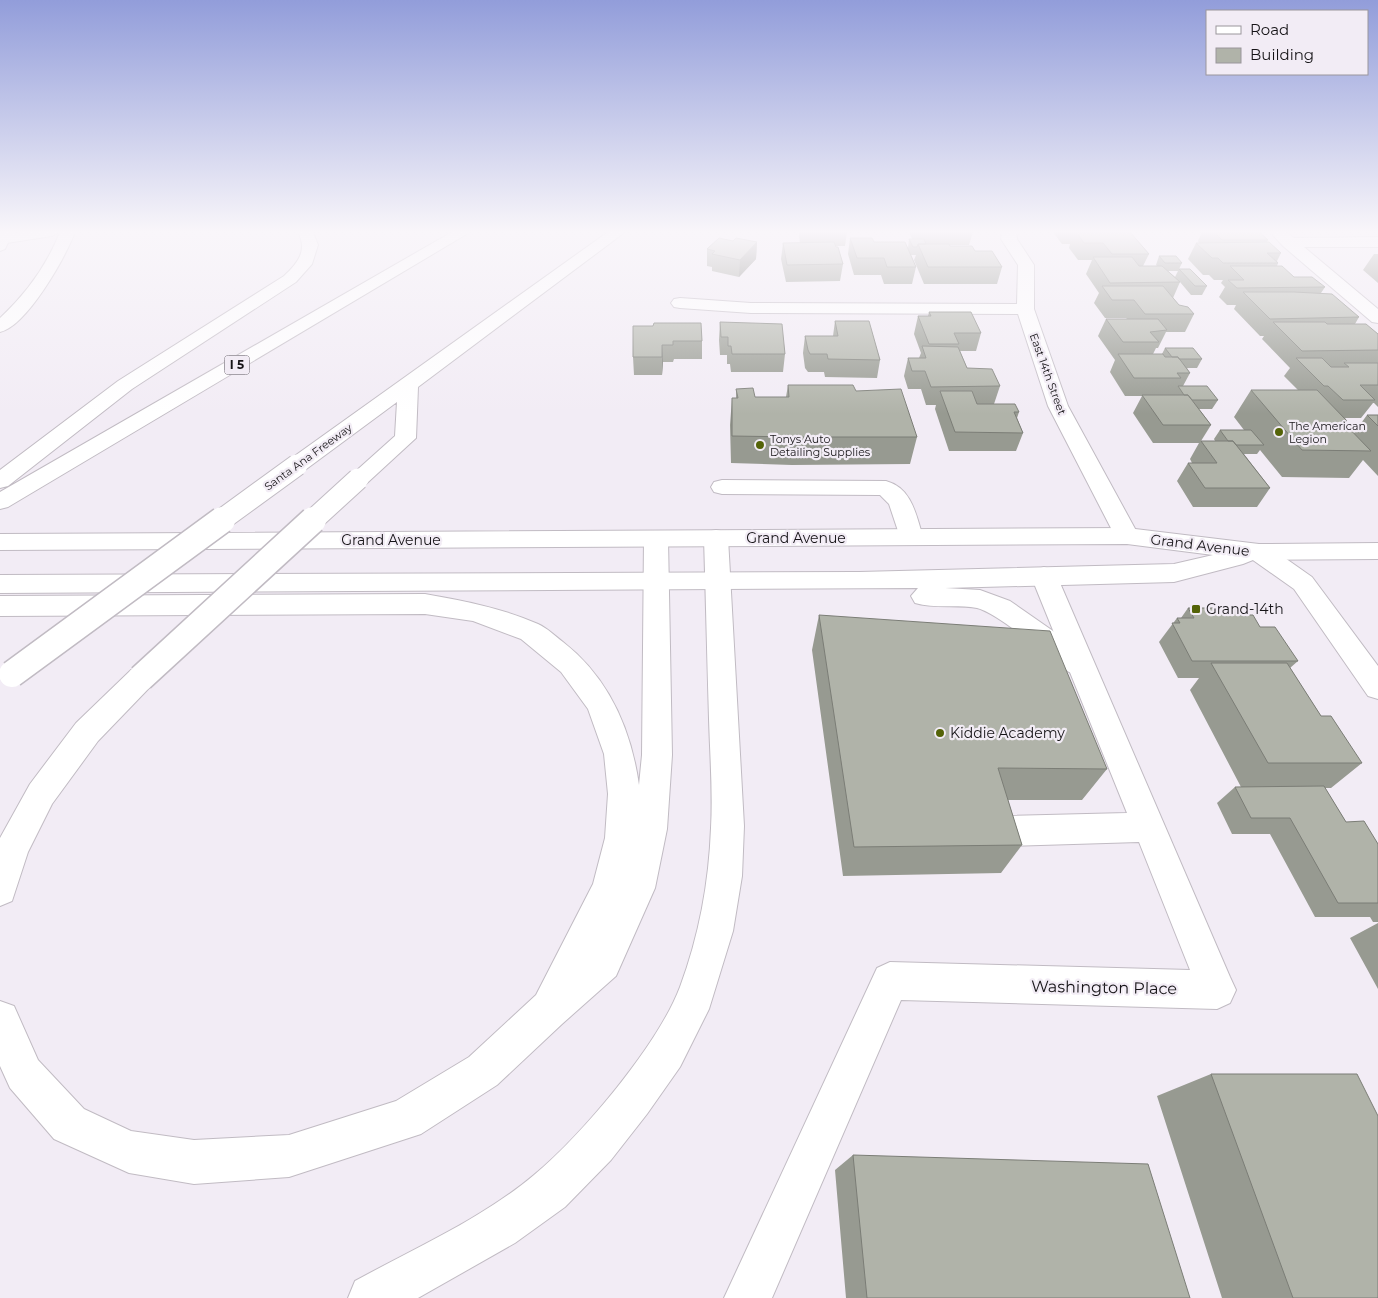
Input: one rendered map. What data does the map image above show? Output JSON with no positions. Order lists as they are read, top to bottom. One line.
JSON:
{"streets":{"main road":["I 5","East 14th Street","Santa Ana Freeway","Grand Avenue","Washington Place"]},"crossings":[["East 14th Street","Grand Avenue"],["Grand Avenue","Washington Place"]],"places":{"other":["The American Legion","Tonys Auto Detailing Supplies","Kiddie Academy"],"transit":["Grand-14th"]},"legend":["Road","Building"]}
